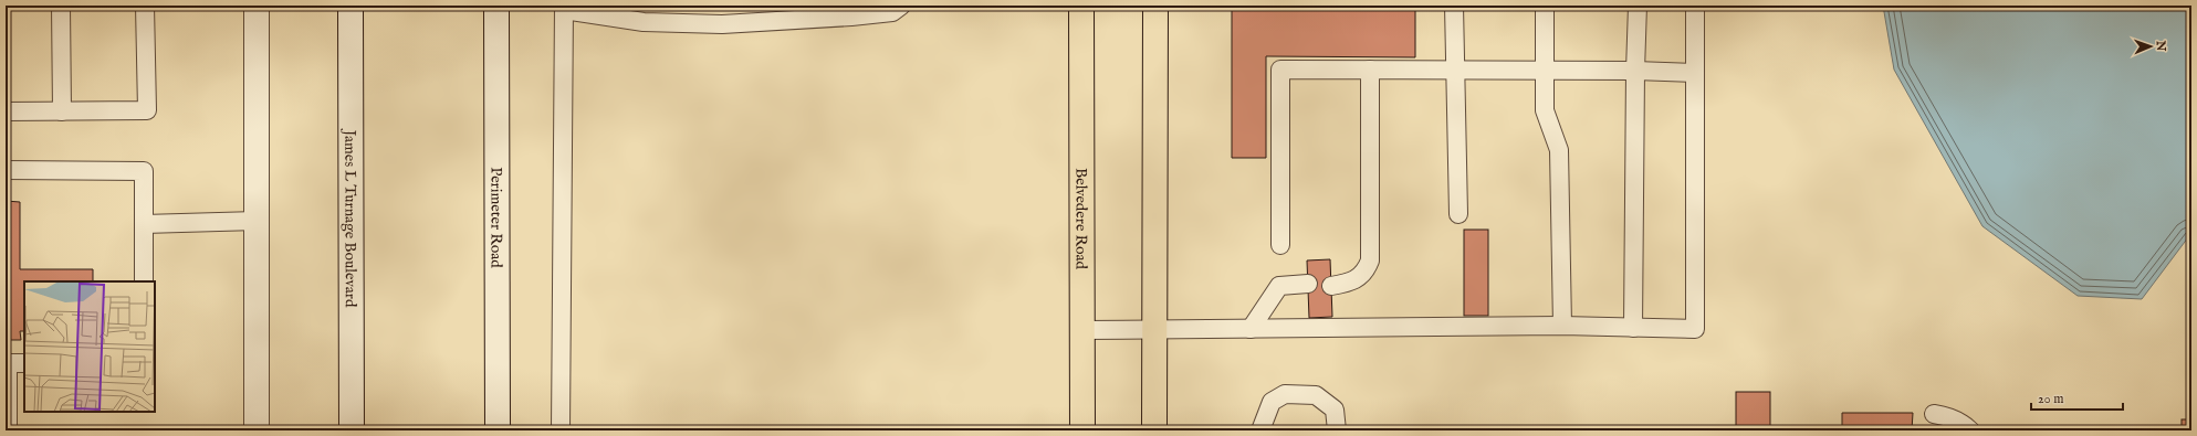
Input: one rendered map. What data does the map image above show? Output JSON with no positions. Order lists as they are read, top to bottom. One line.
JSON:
{"streets":{"main road":["Belvedere Road"],"street":["James L Turnage Boulevard","Perimeter Road"]},"scale_bar":"20 m","north":"right"}
